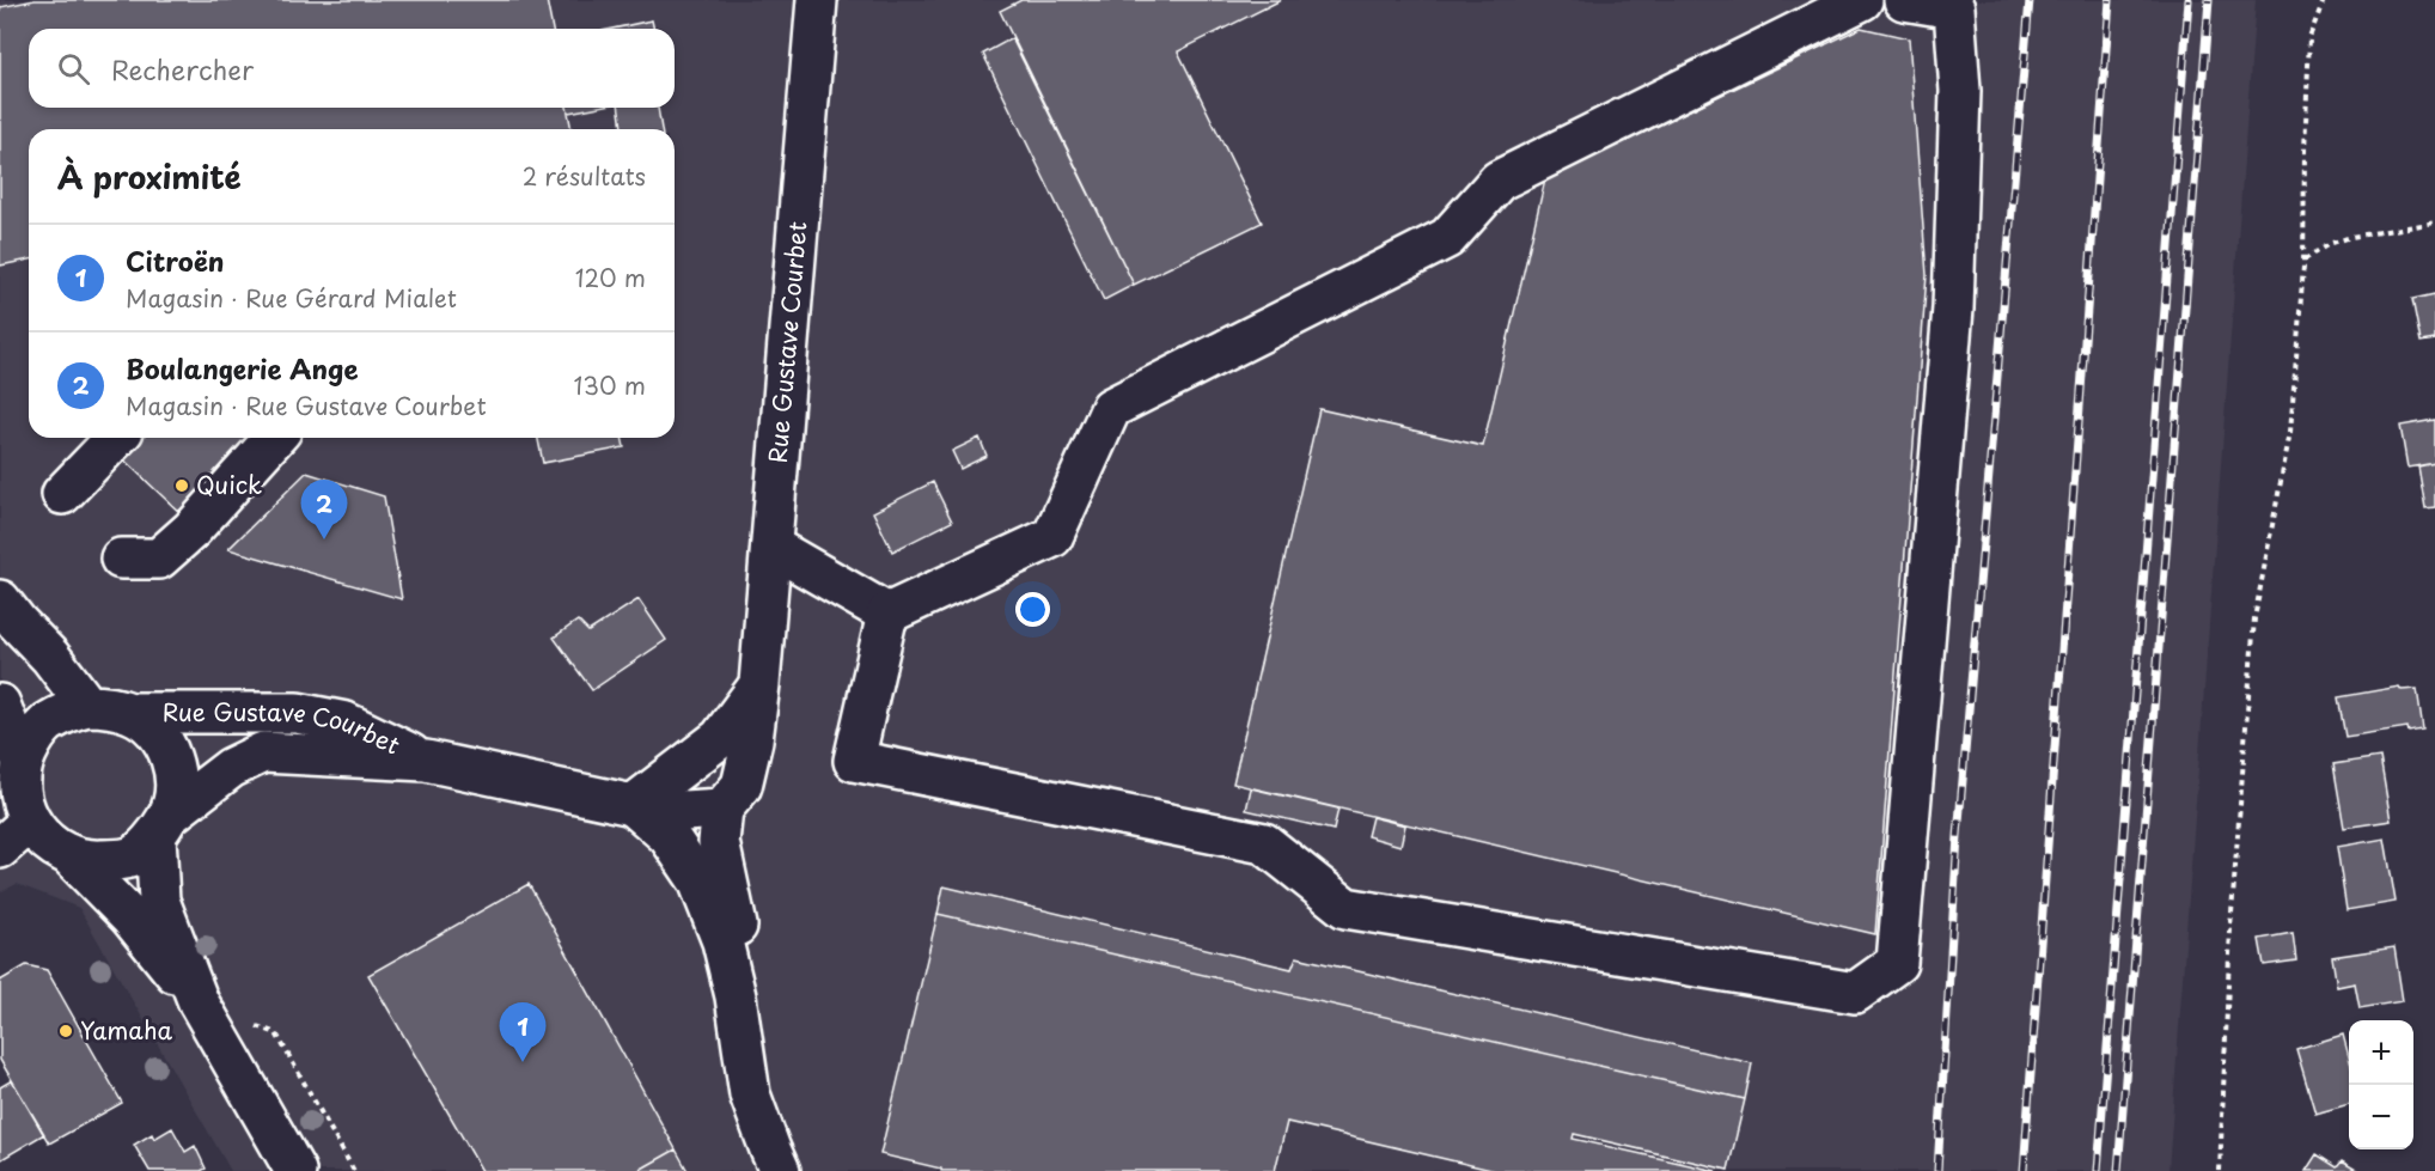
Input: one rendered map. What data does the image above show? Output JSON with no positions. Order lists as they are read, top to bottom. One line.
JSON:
{"streets":{"street":["Rue Gustave Courbet"]},"places":["Quick","Yamaha"],"page":{"search":"Rechercher","heading":["À proximité","2 résultats"],"list":[{"mark":"1","name":"Citroën","note":"Magasin · Rue Gérard Mialet","value":"120 m"},{"mark":"2","name":"Boulangerie Ange","note":"Magasin · Rue Gustave Courbet","value":"130 m"}],"pins":["2","1"],"map_buttons":["+","−"]}}
